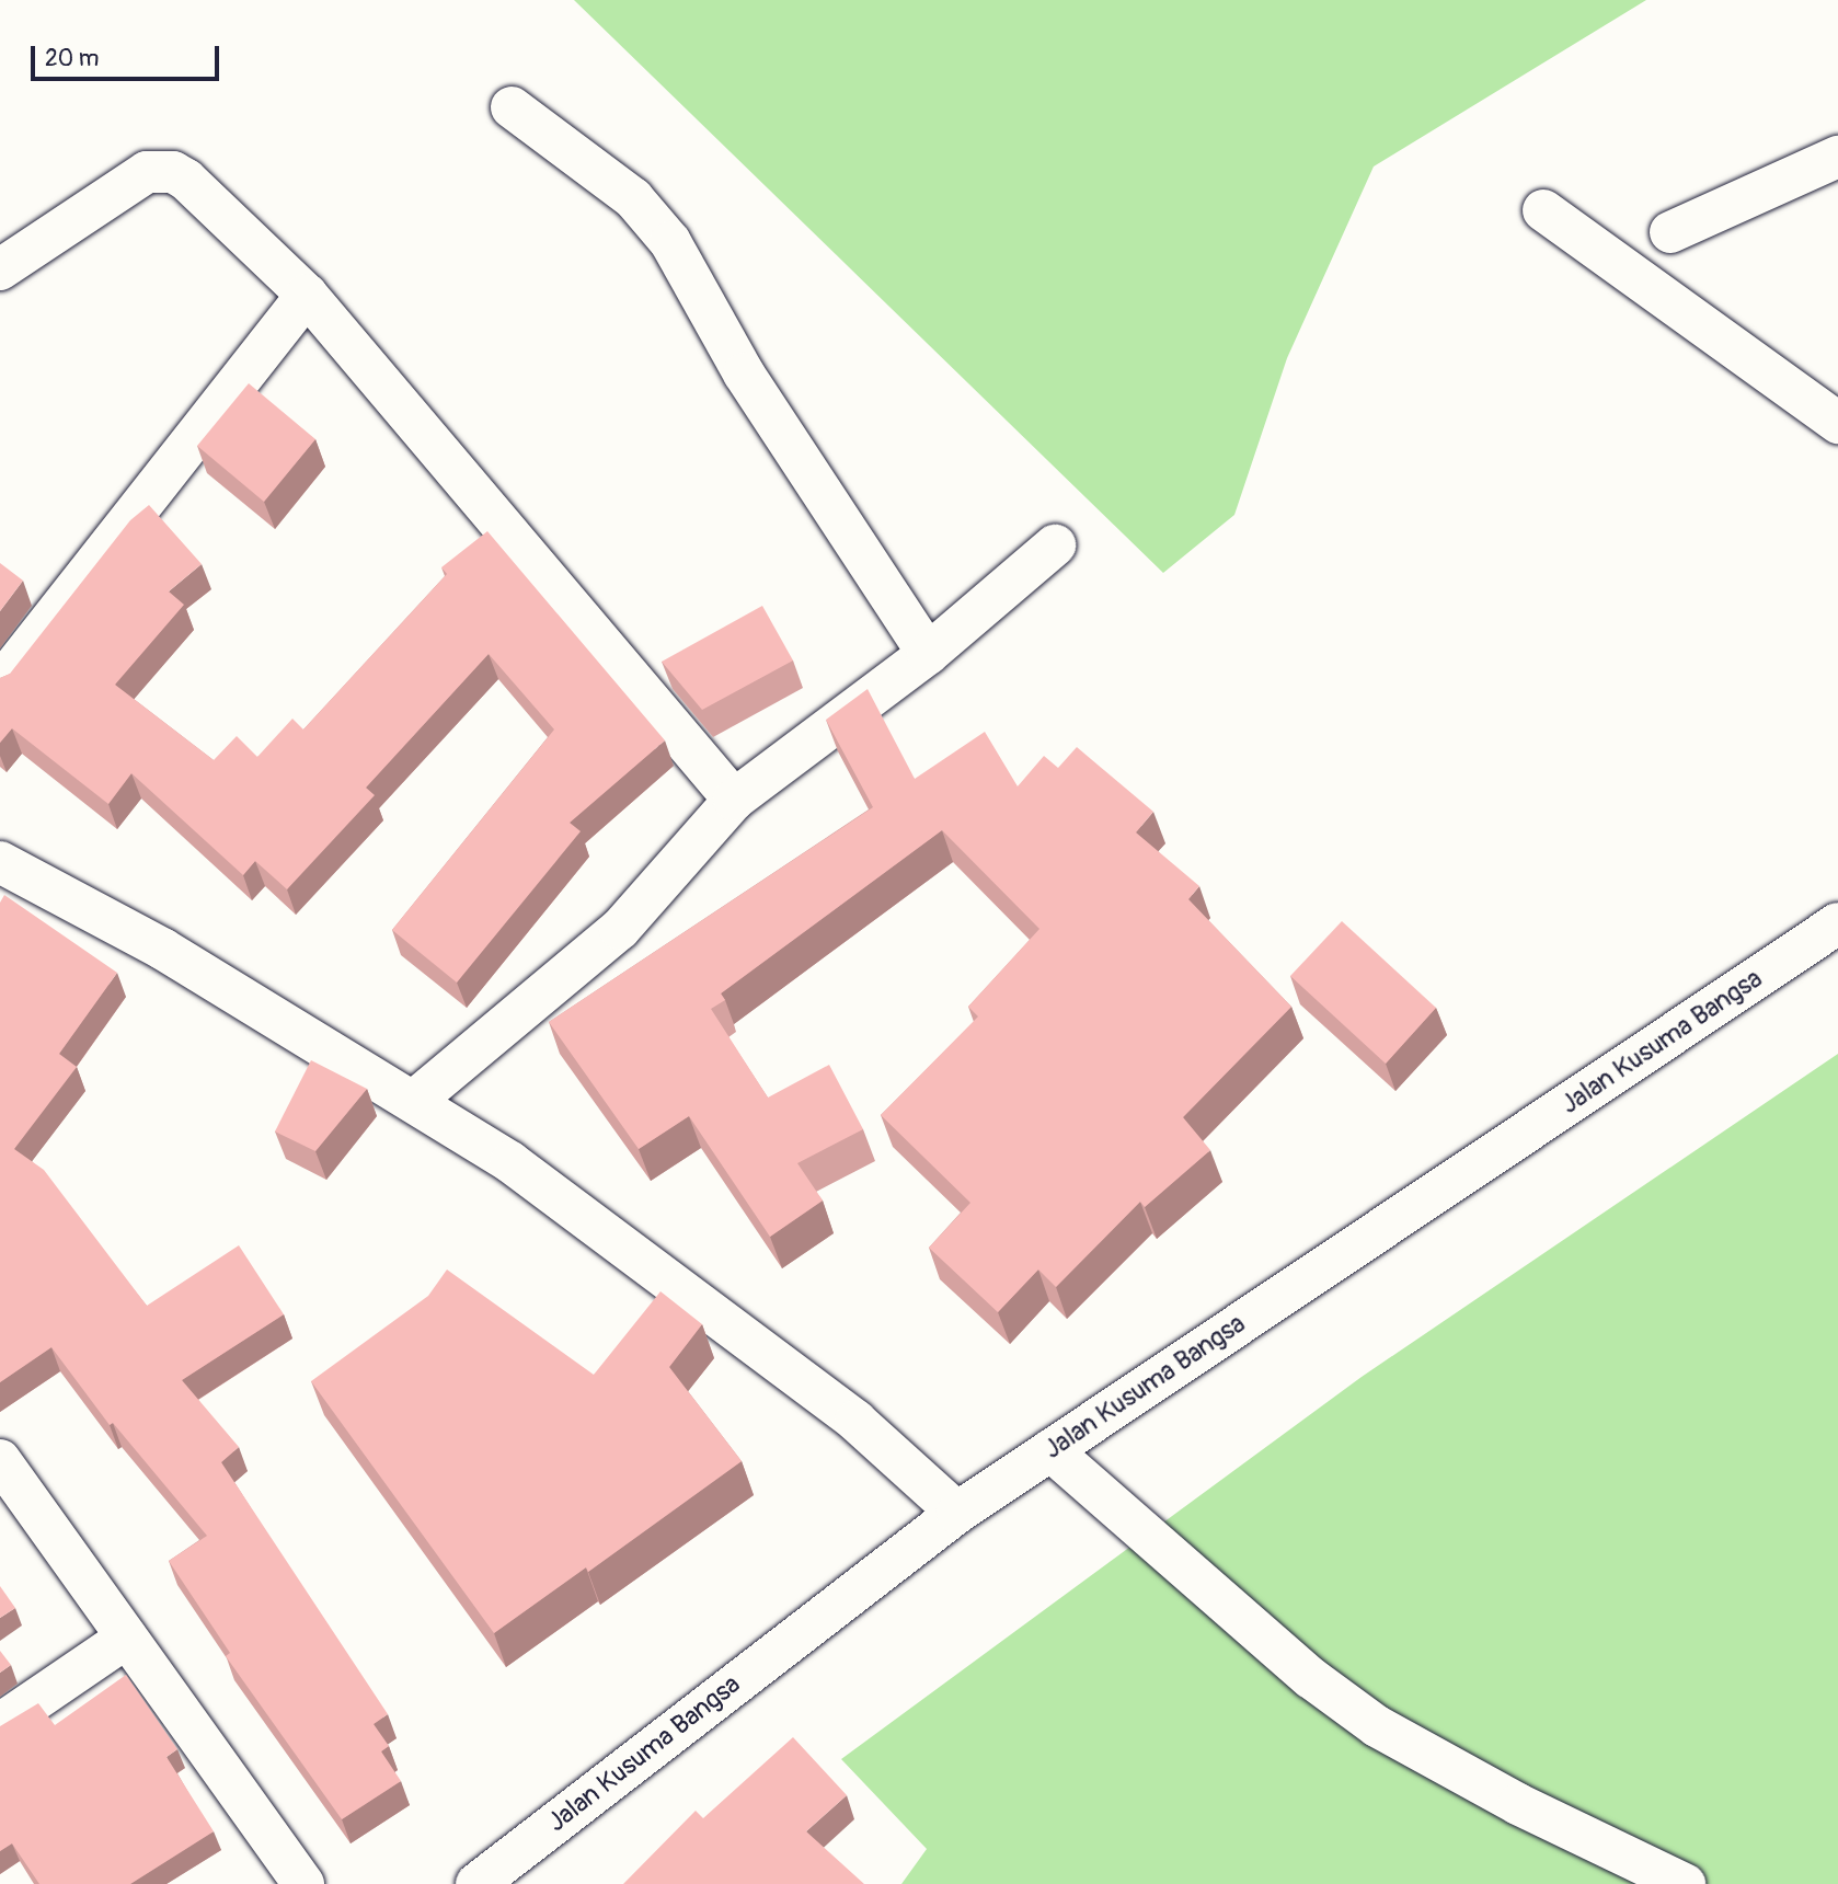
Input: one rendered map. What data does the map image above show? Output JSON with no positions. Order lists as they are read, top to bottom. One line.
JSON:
{"streets":{"street":["Jalan Kusuma Bangsa"]},"scale_bar":"20 m"}
